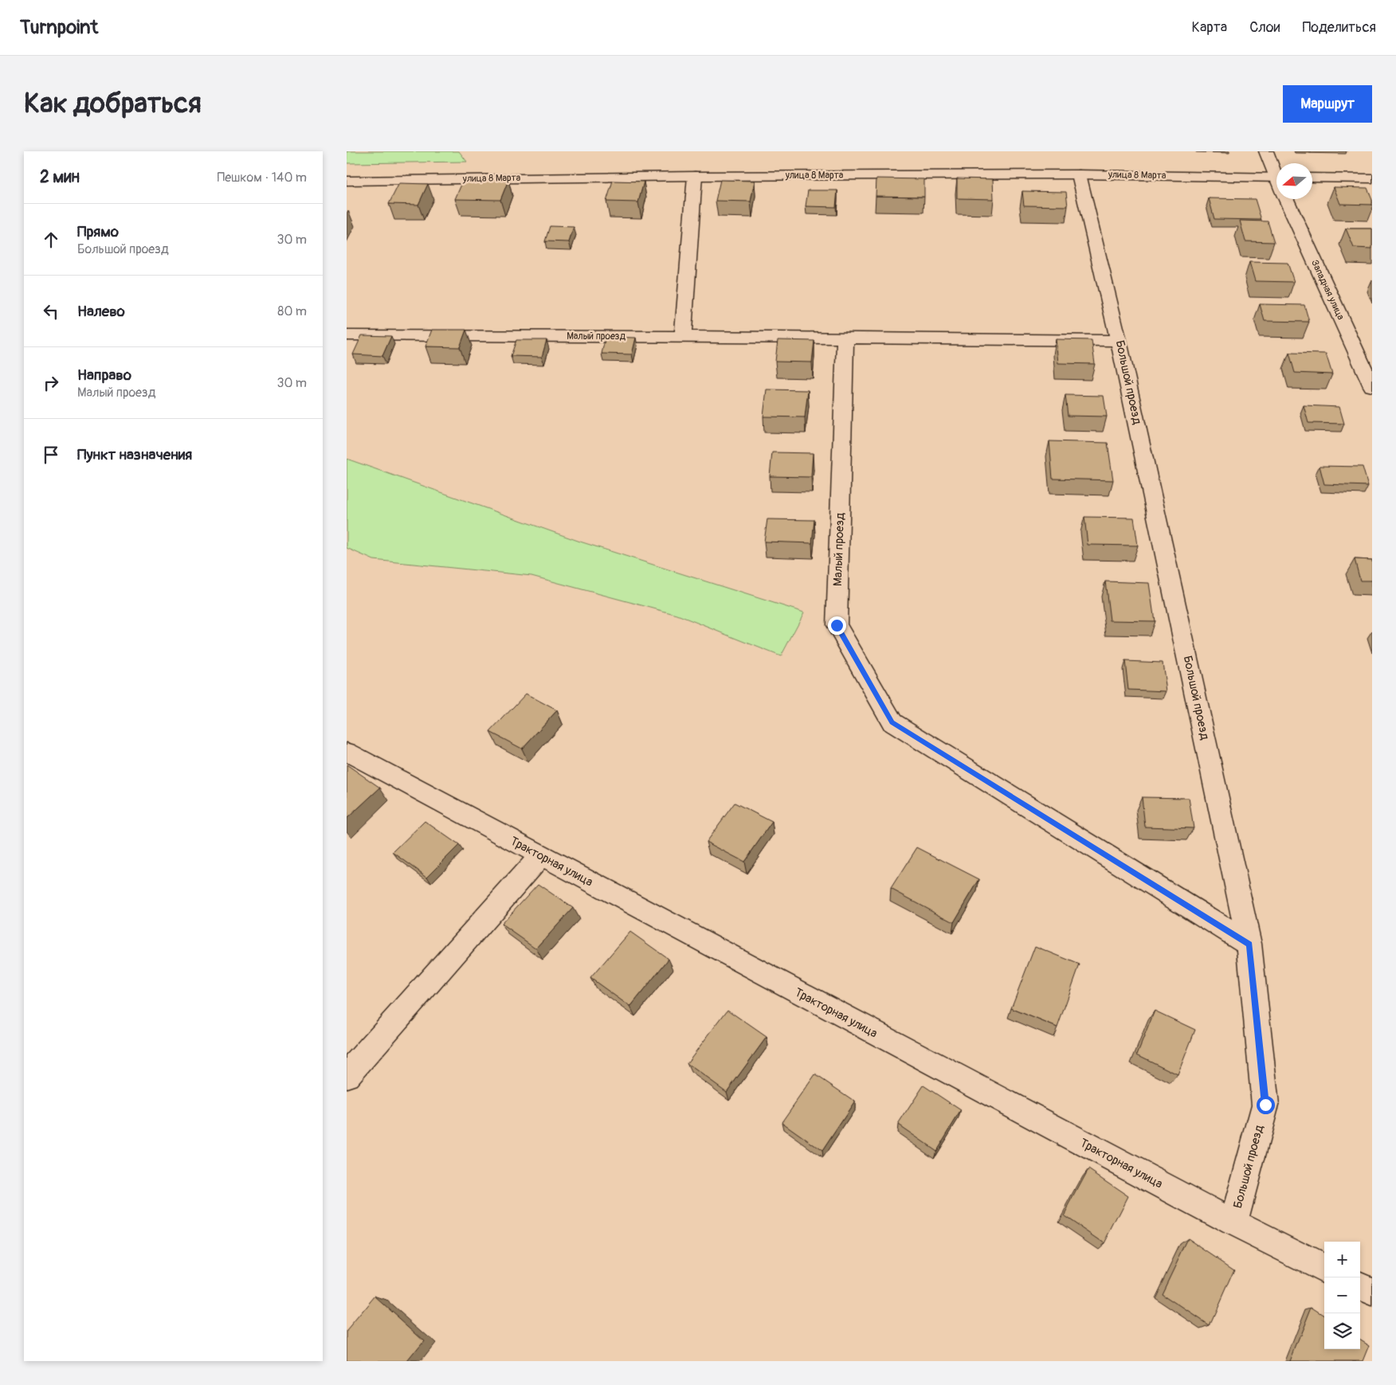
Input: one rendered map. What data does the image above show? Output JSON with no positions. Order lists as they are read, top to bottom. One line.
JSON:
{"streets":{"street":["улица 8 Марта","Западная улица","Малый проезд","Большой проезд","Тракторная улица"]},"crossings":[["улица 8 Марта","Большой проезд"],["Малый проезд","Большой проезд"],["Большой проезд","Тракторная улица"]],"north":"left","page":{"header":"Turnpoint","nav":["Карта","Слои","Поделиться"],"buttons":"Маршрут","title":"Как добраться","heading":["2 мин","Пешком · 140 m"],"list":[["Прямо","Большой проезд","30 m"],["Налево","80 m"],["Направо","Малый проезд","30 m"],"Пункт назначения"],"map_buttons":["+","−"]}}
